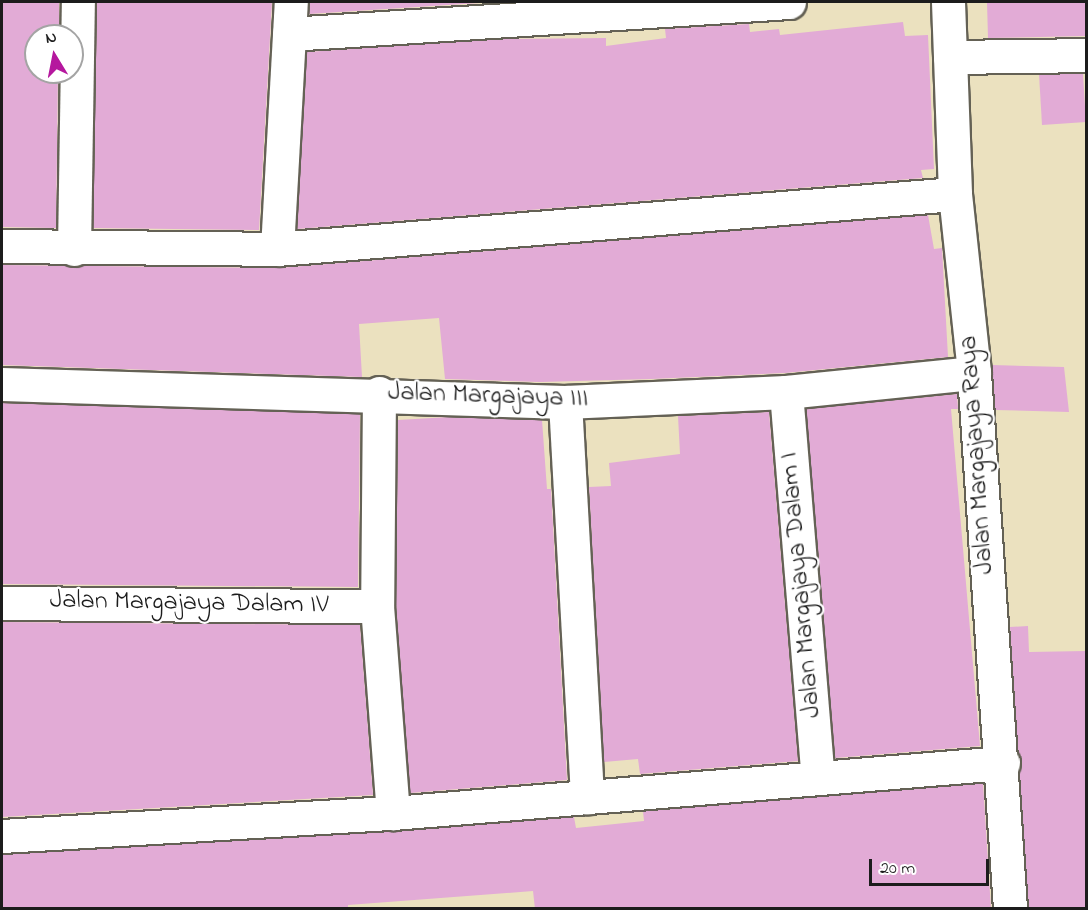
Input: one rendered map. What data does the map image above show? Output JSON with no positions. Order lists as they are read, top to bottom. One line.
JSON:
{"streets":{"street":["Jalan Margajaya III","Jalan Margajaya Raya","Jalan Margajaya Dalam I","Jalan Margajaya Dalam IV"]},"crossings":[["Jalan Margajaya III","Jalan Margajaya Raya"],["Jalan Margajaya III","Jalan Margajaya Dalam I"]],"scale_bar":"20 m","north":"top"}
